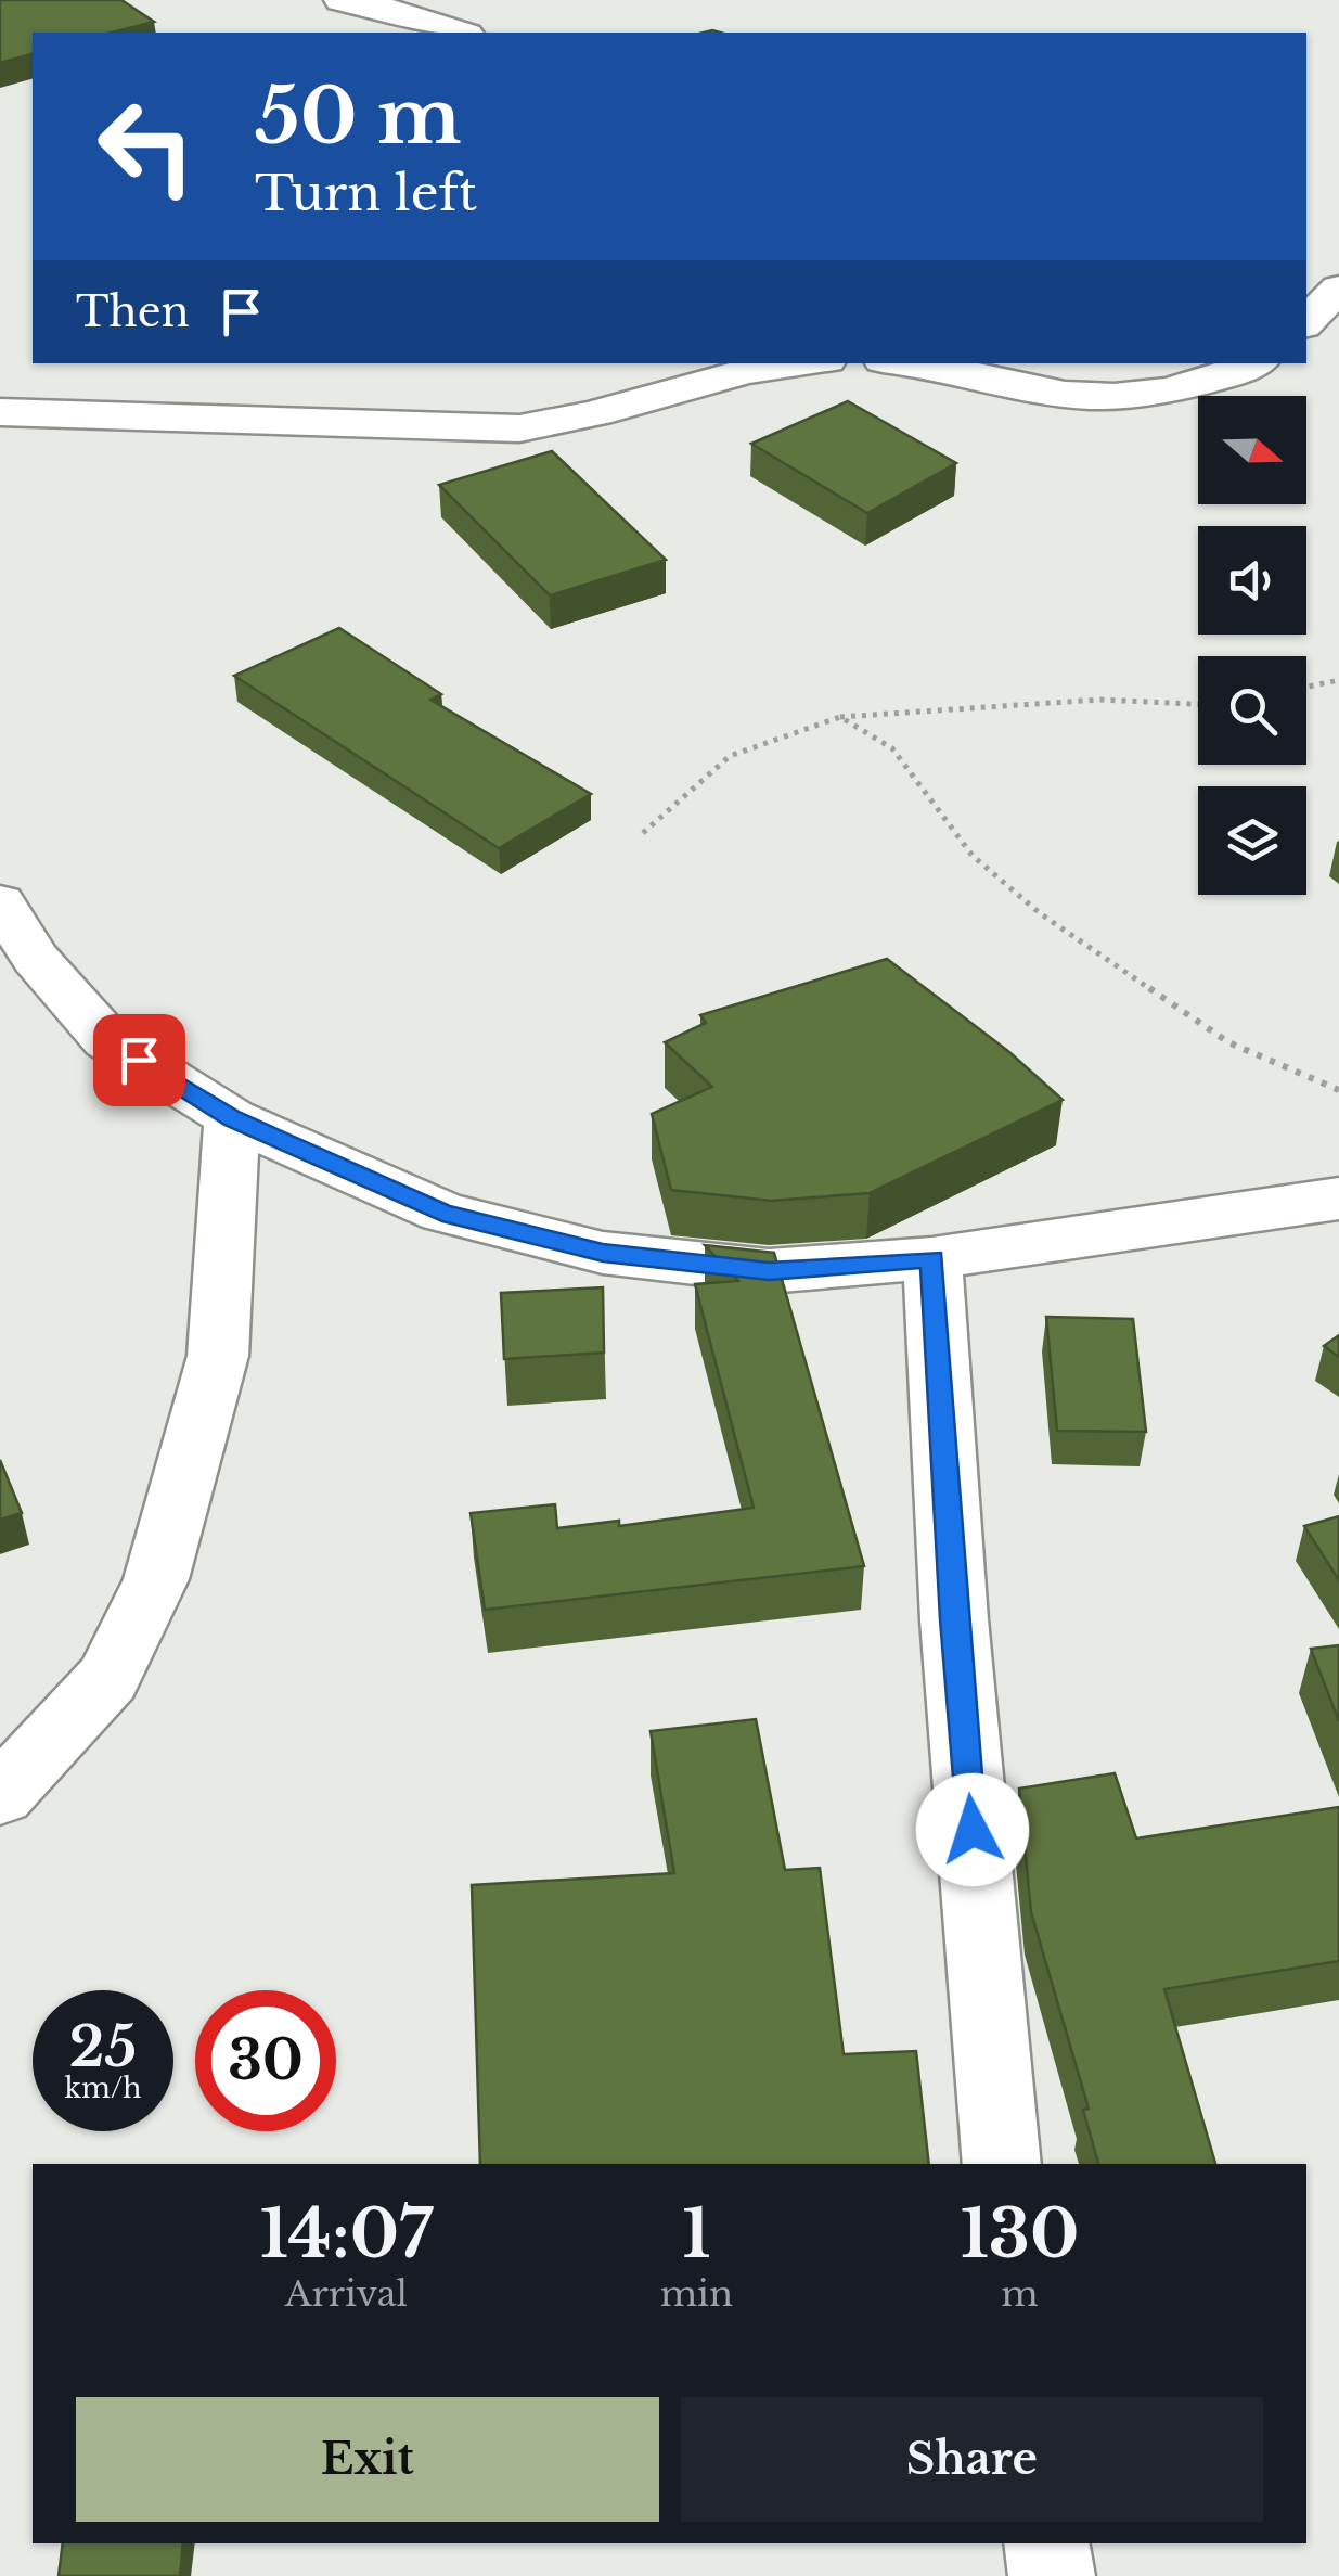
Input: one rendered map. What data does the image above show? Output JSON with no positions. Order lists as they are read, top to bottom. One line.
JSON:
{"north":"right","page":{"turn":["50 m","Turn left"],"then":"Then","speed":"25 km/h","limit":"30","eta":["14:07","Arrival","1","min","130","m"],"buttons":["Exit","Share"]}}
